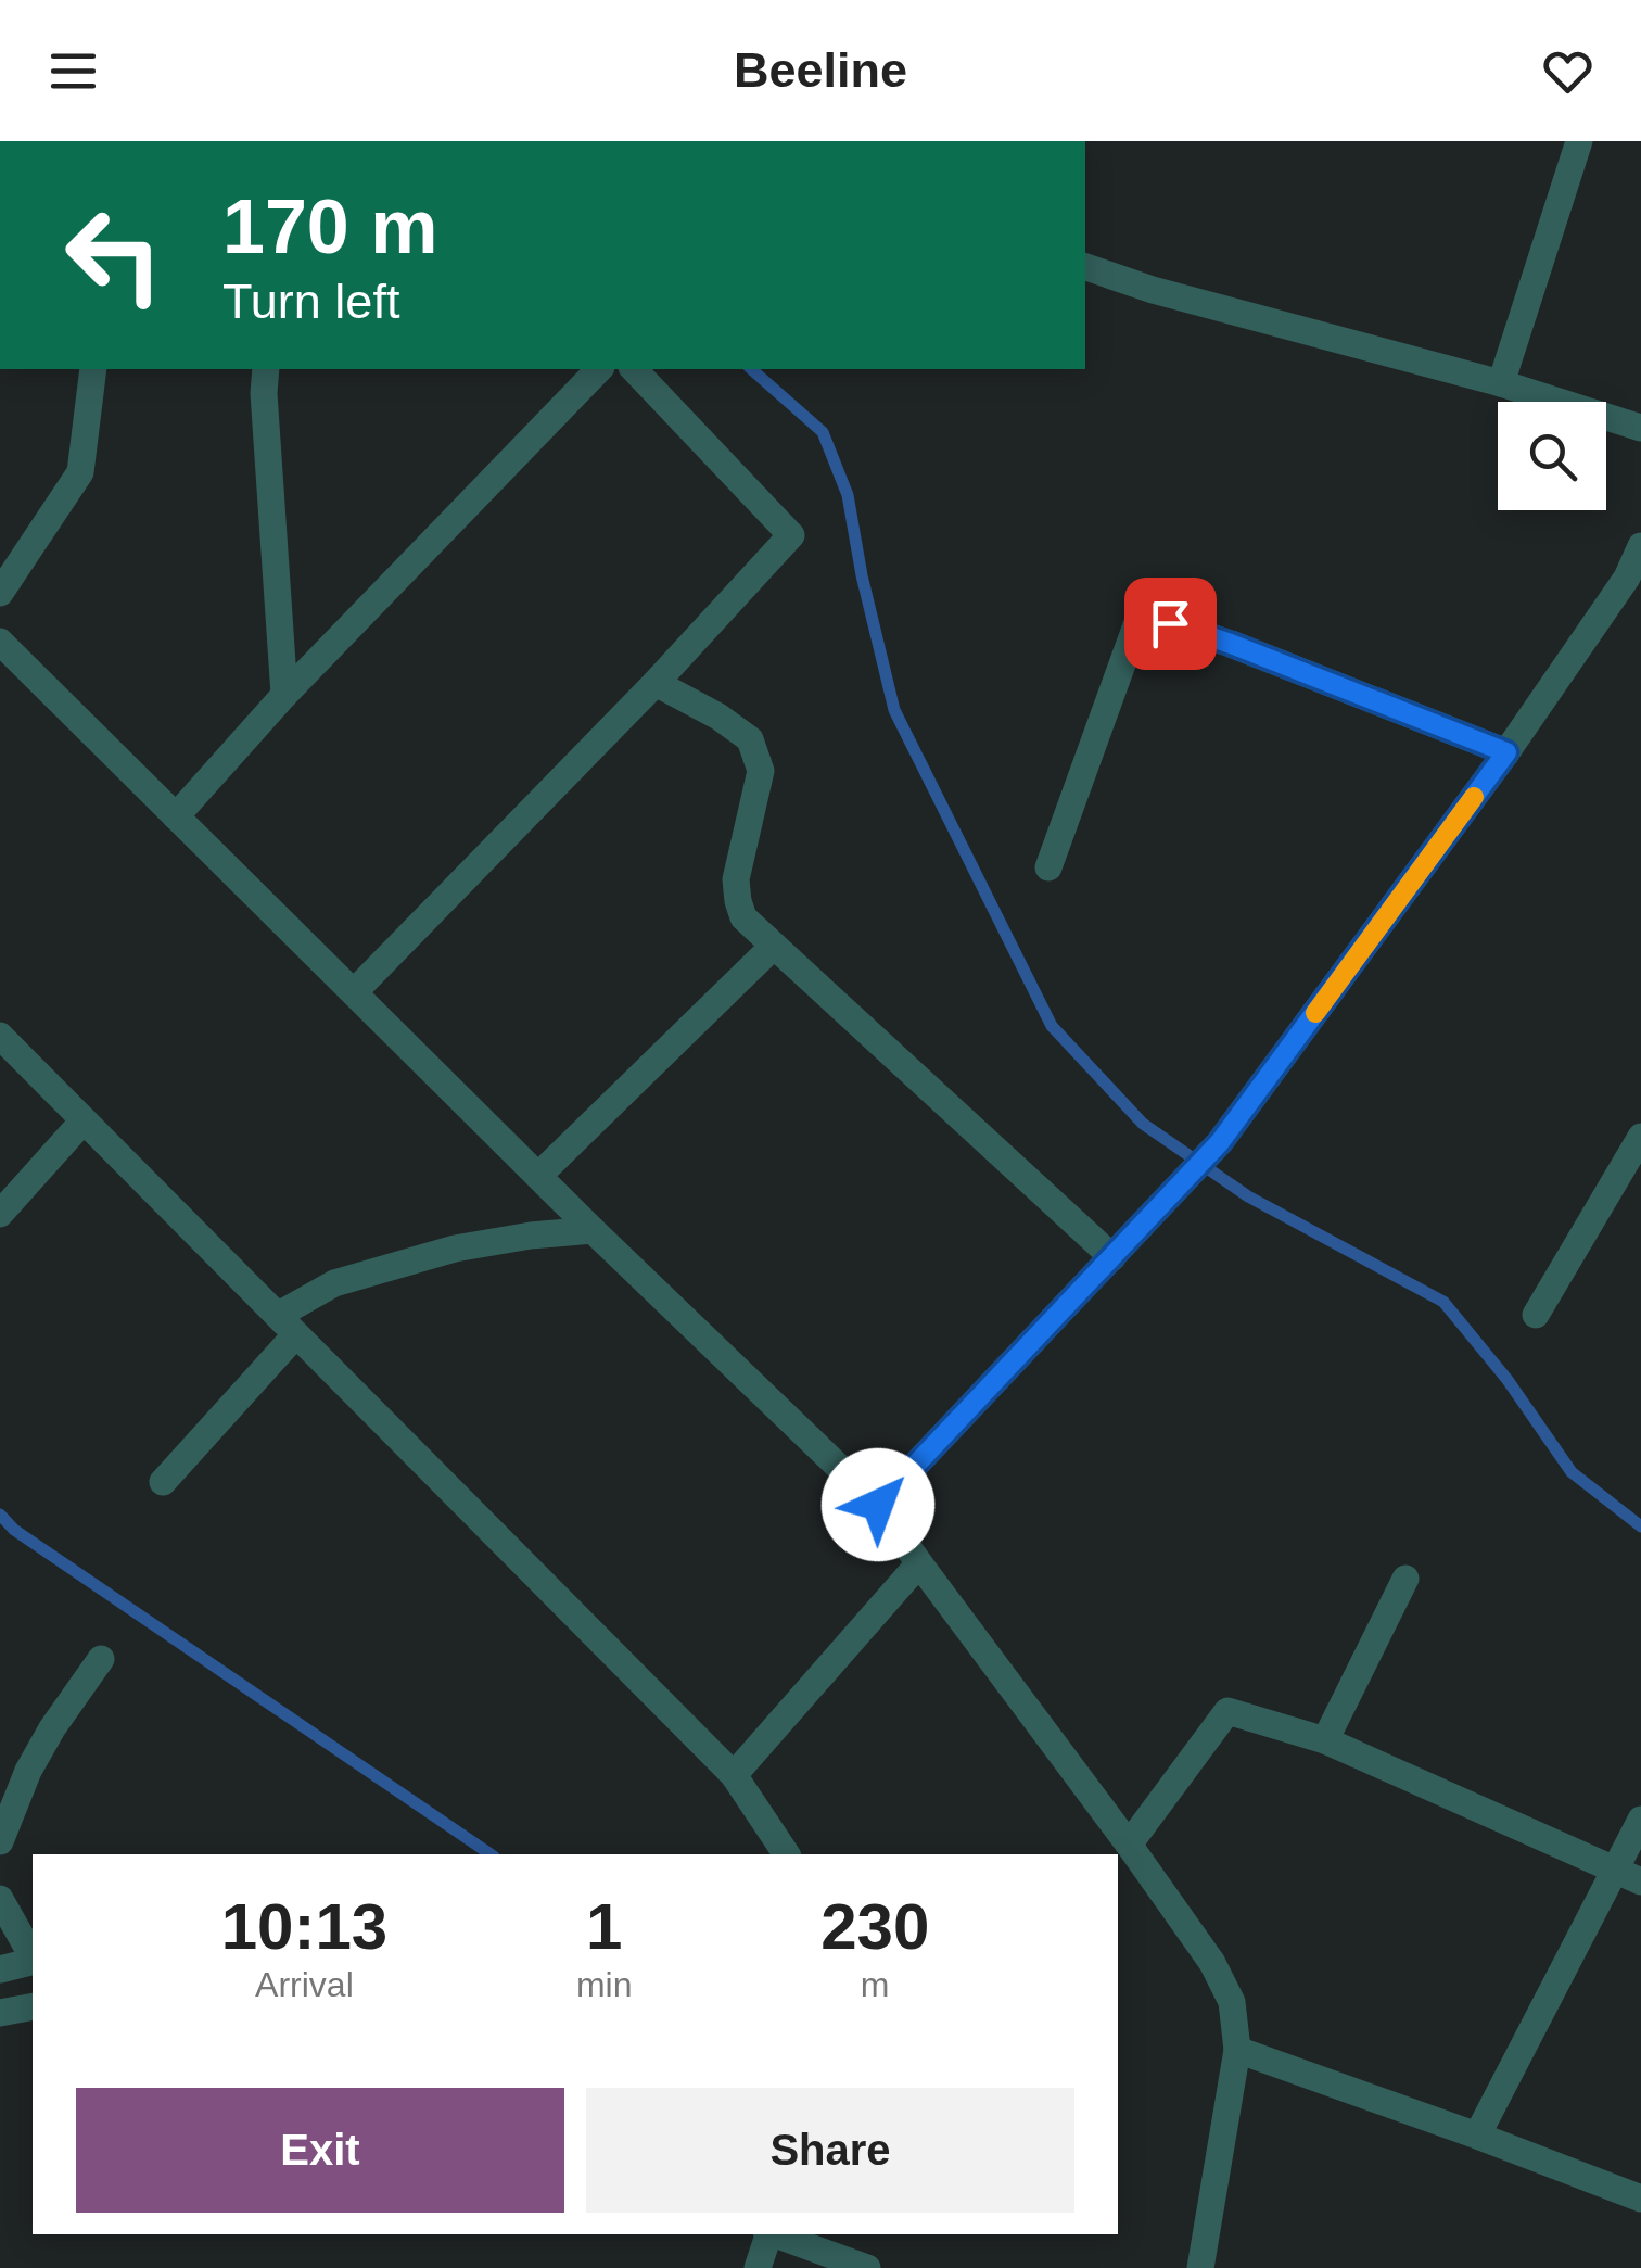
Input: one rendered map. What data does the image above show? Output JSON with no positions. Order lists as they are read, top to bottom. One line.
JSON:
{"page":{"header":"Beeline","turn":["170 m","Turn left"],"eta":["10:13","Arrival","1","min","230","m"],"buttons":["Exit","Share"]}}
